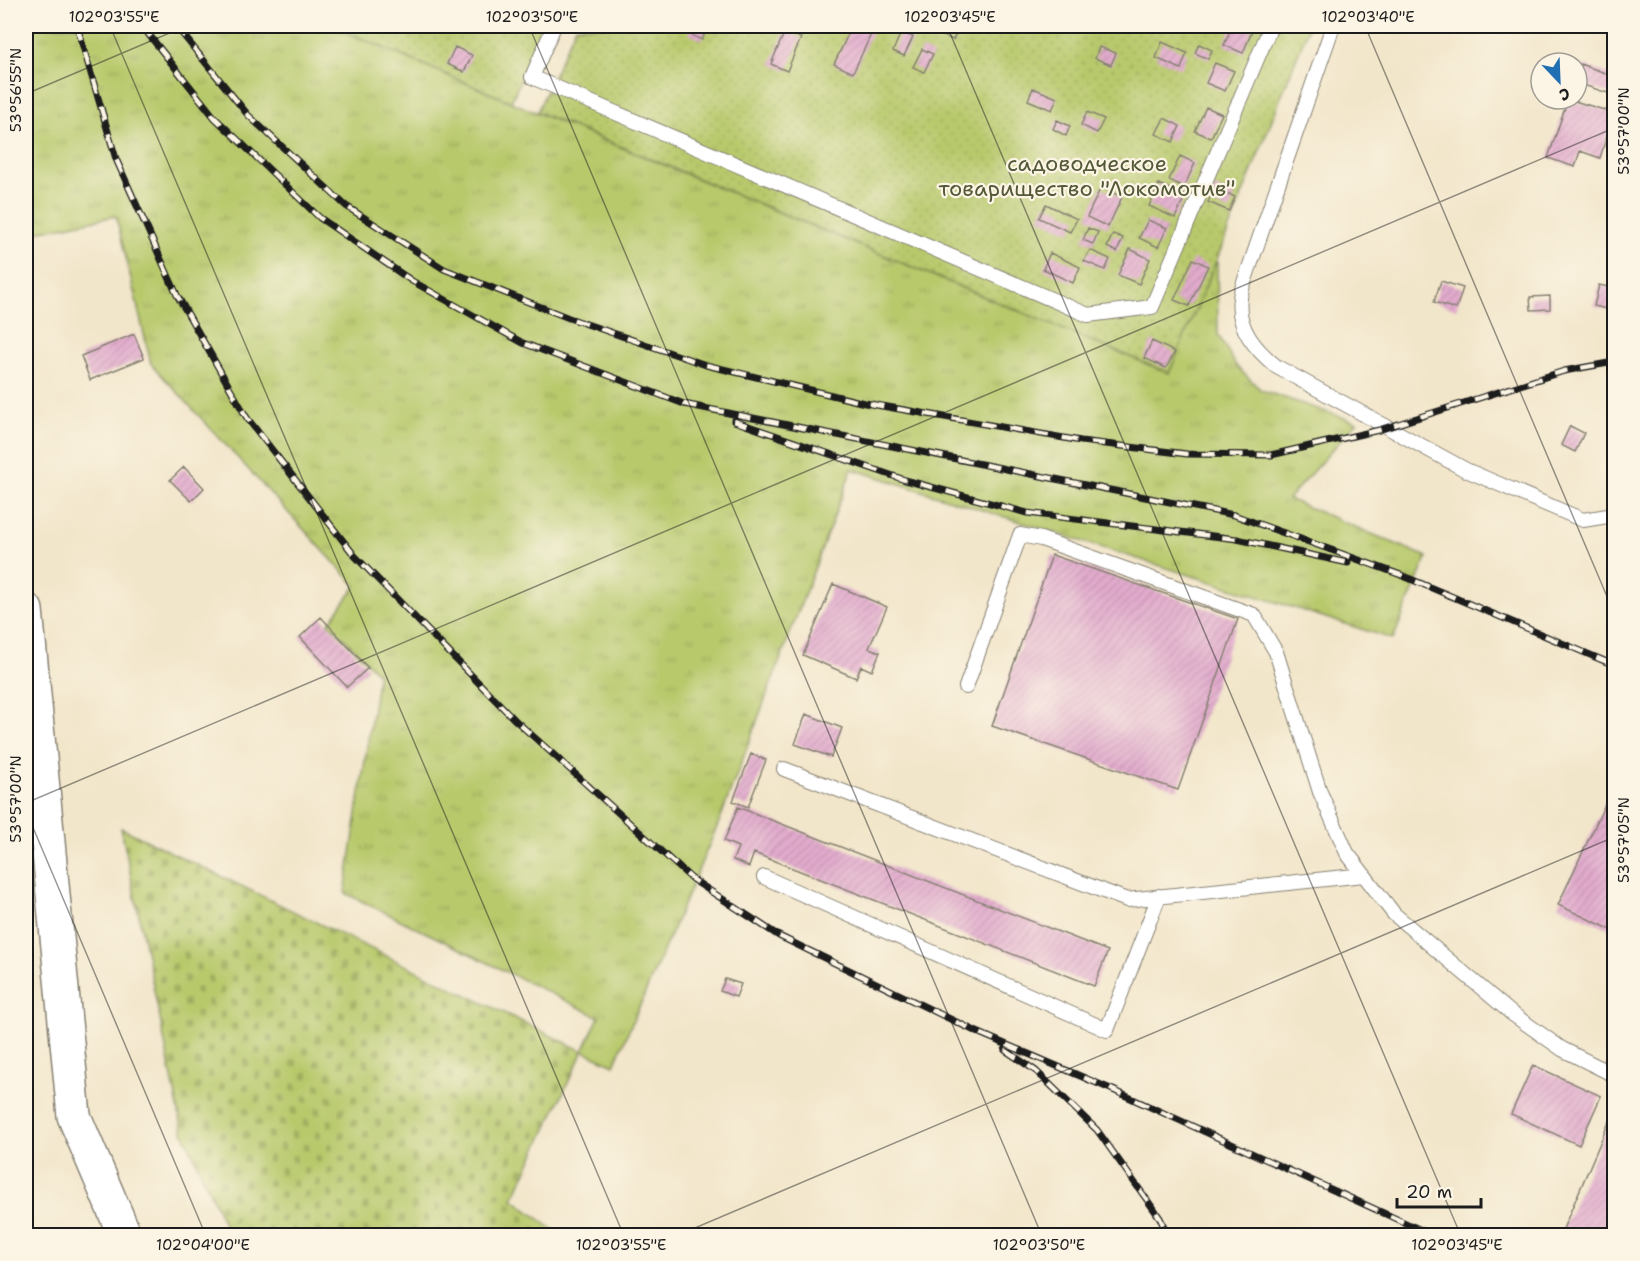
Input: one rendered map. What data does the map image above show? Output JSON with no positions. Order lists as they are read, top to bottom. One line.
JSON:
{"parks":["садоводческое товарищество \"Локомотив\""],"scale_bar":"20 m","north":"bottom right","coordinates":["102°03'55\"E","102°03'50\"E","102°03'45\"E","102°03'40\"E","53°56'55\"N","53°57'00\"N","53°57'05\"N","102°04'00\"E"]}
